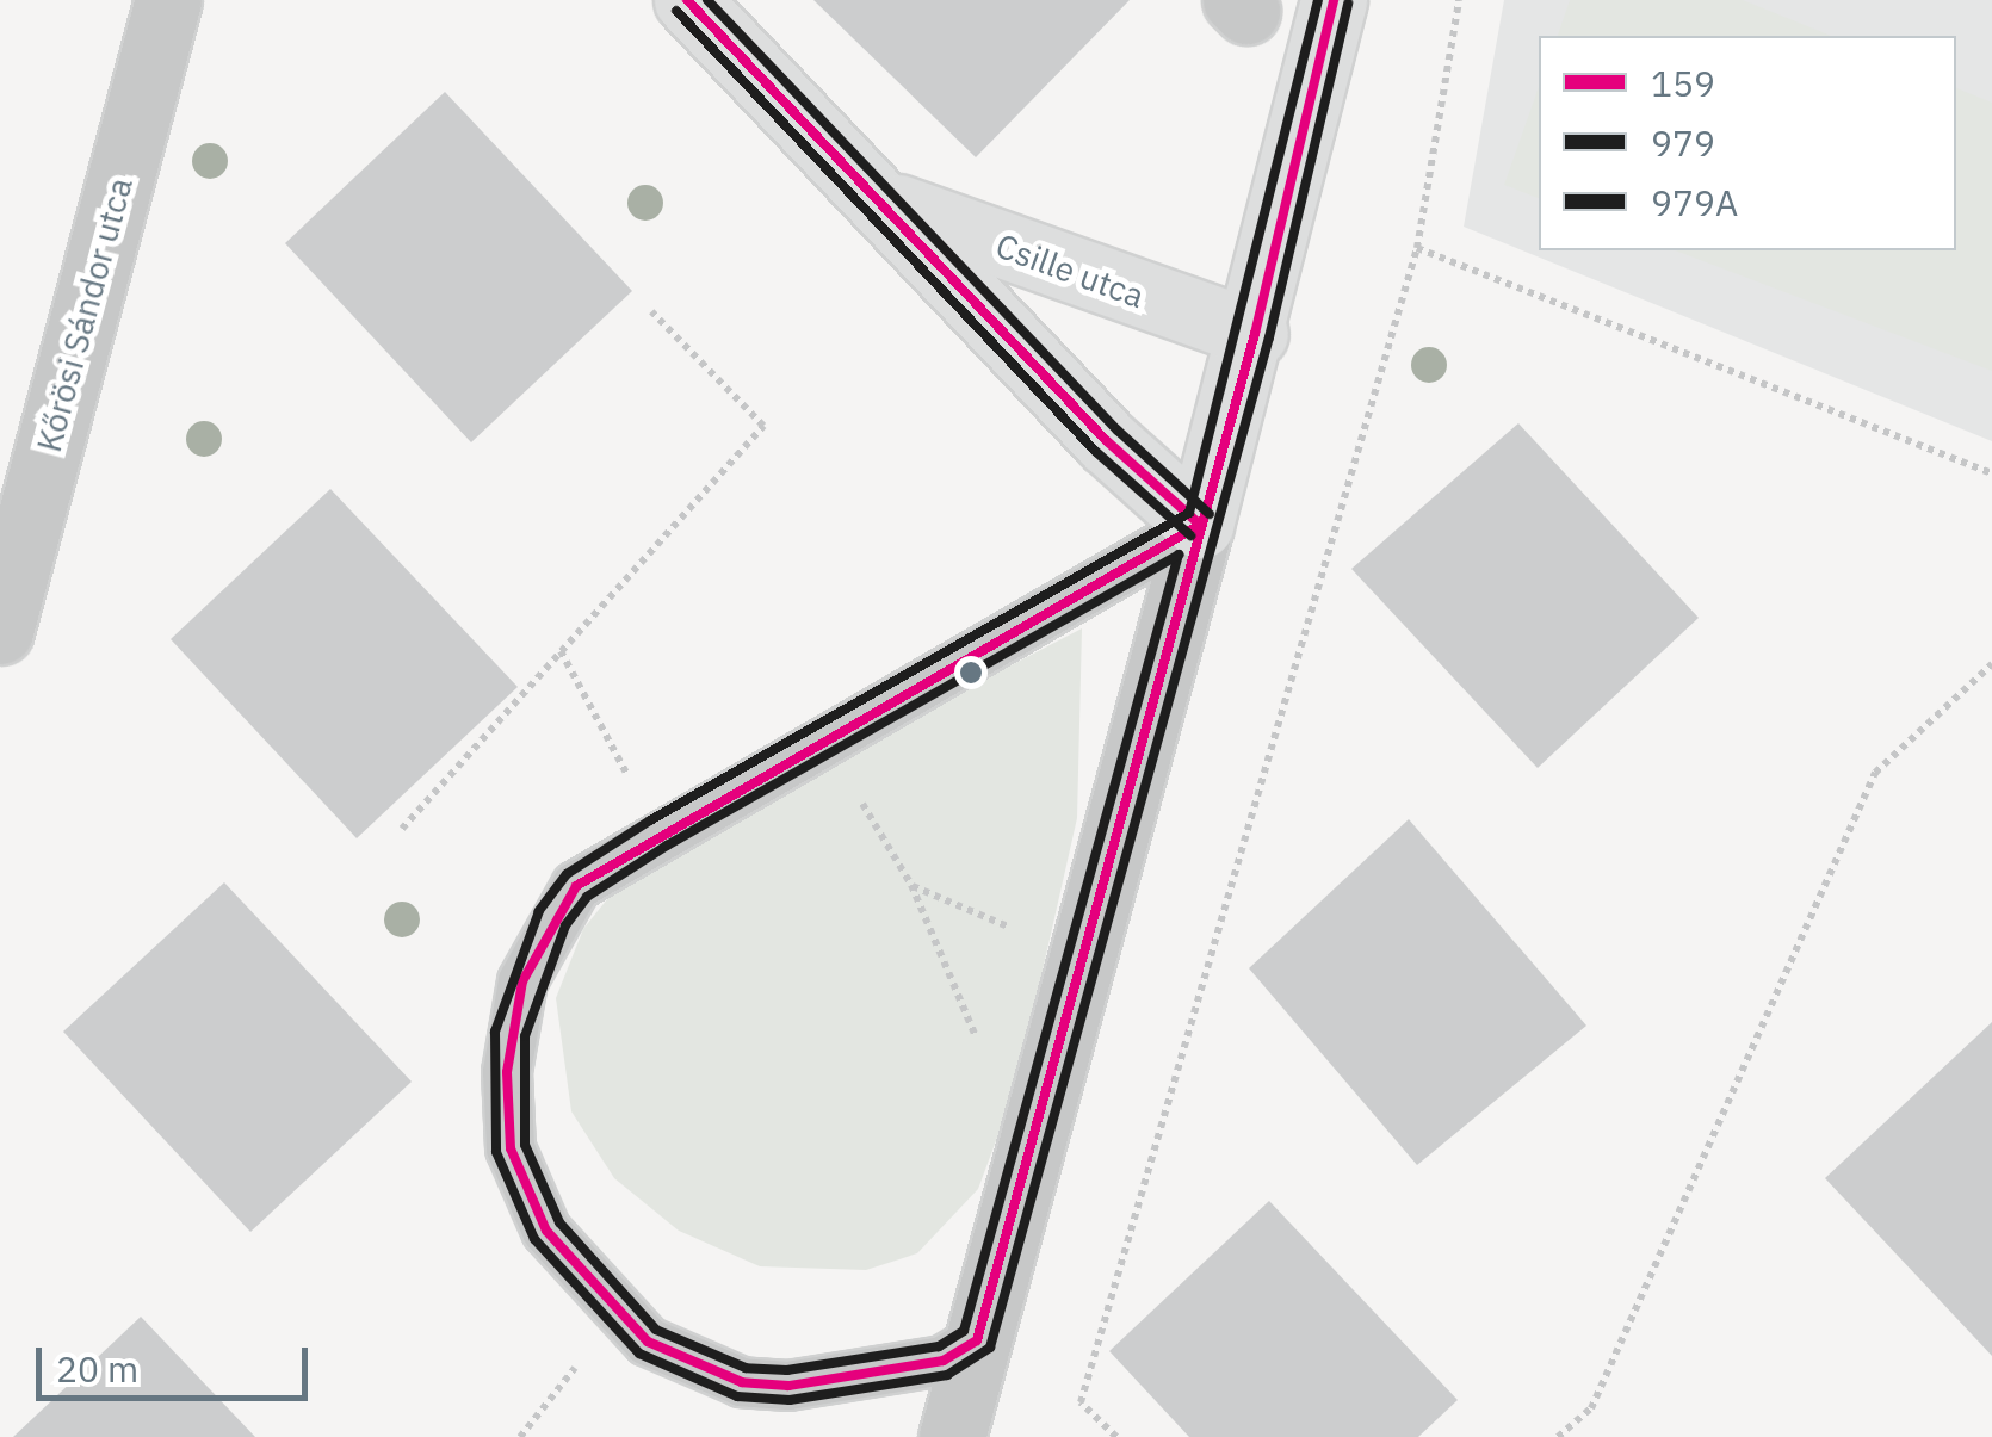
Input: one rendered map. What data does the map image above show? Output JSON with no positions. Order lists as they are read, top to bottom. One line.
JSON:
{"streets":{"street":["Csille utca","Kőrösi Sándor utca"]},"lines":["transit line 159","transit line 979A","transit line 979"],"legend":["159","979","979A"],"scale_bar":"20 m"}
